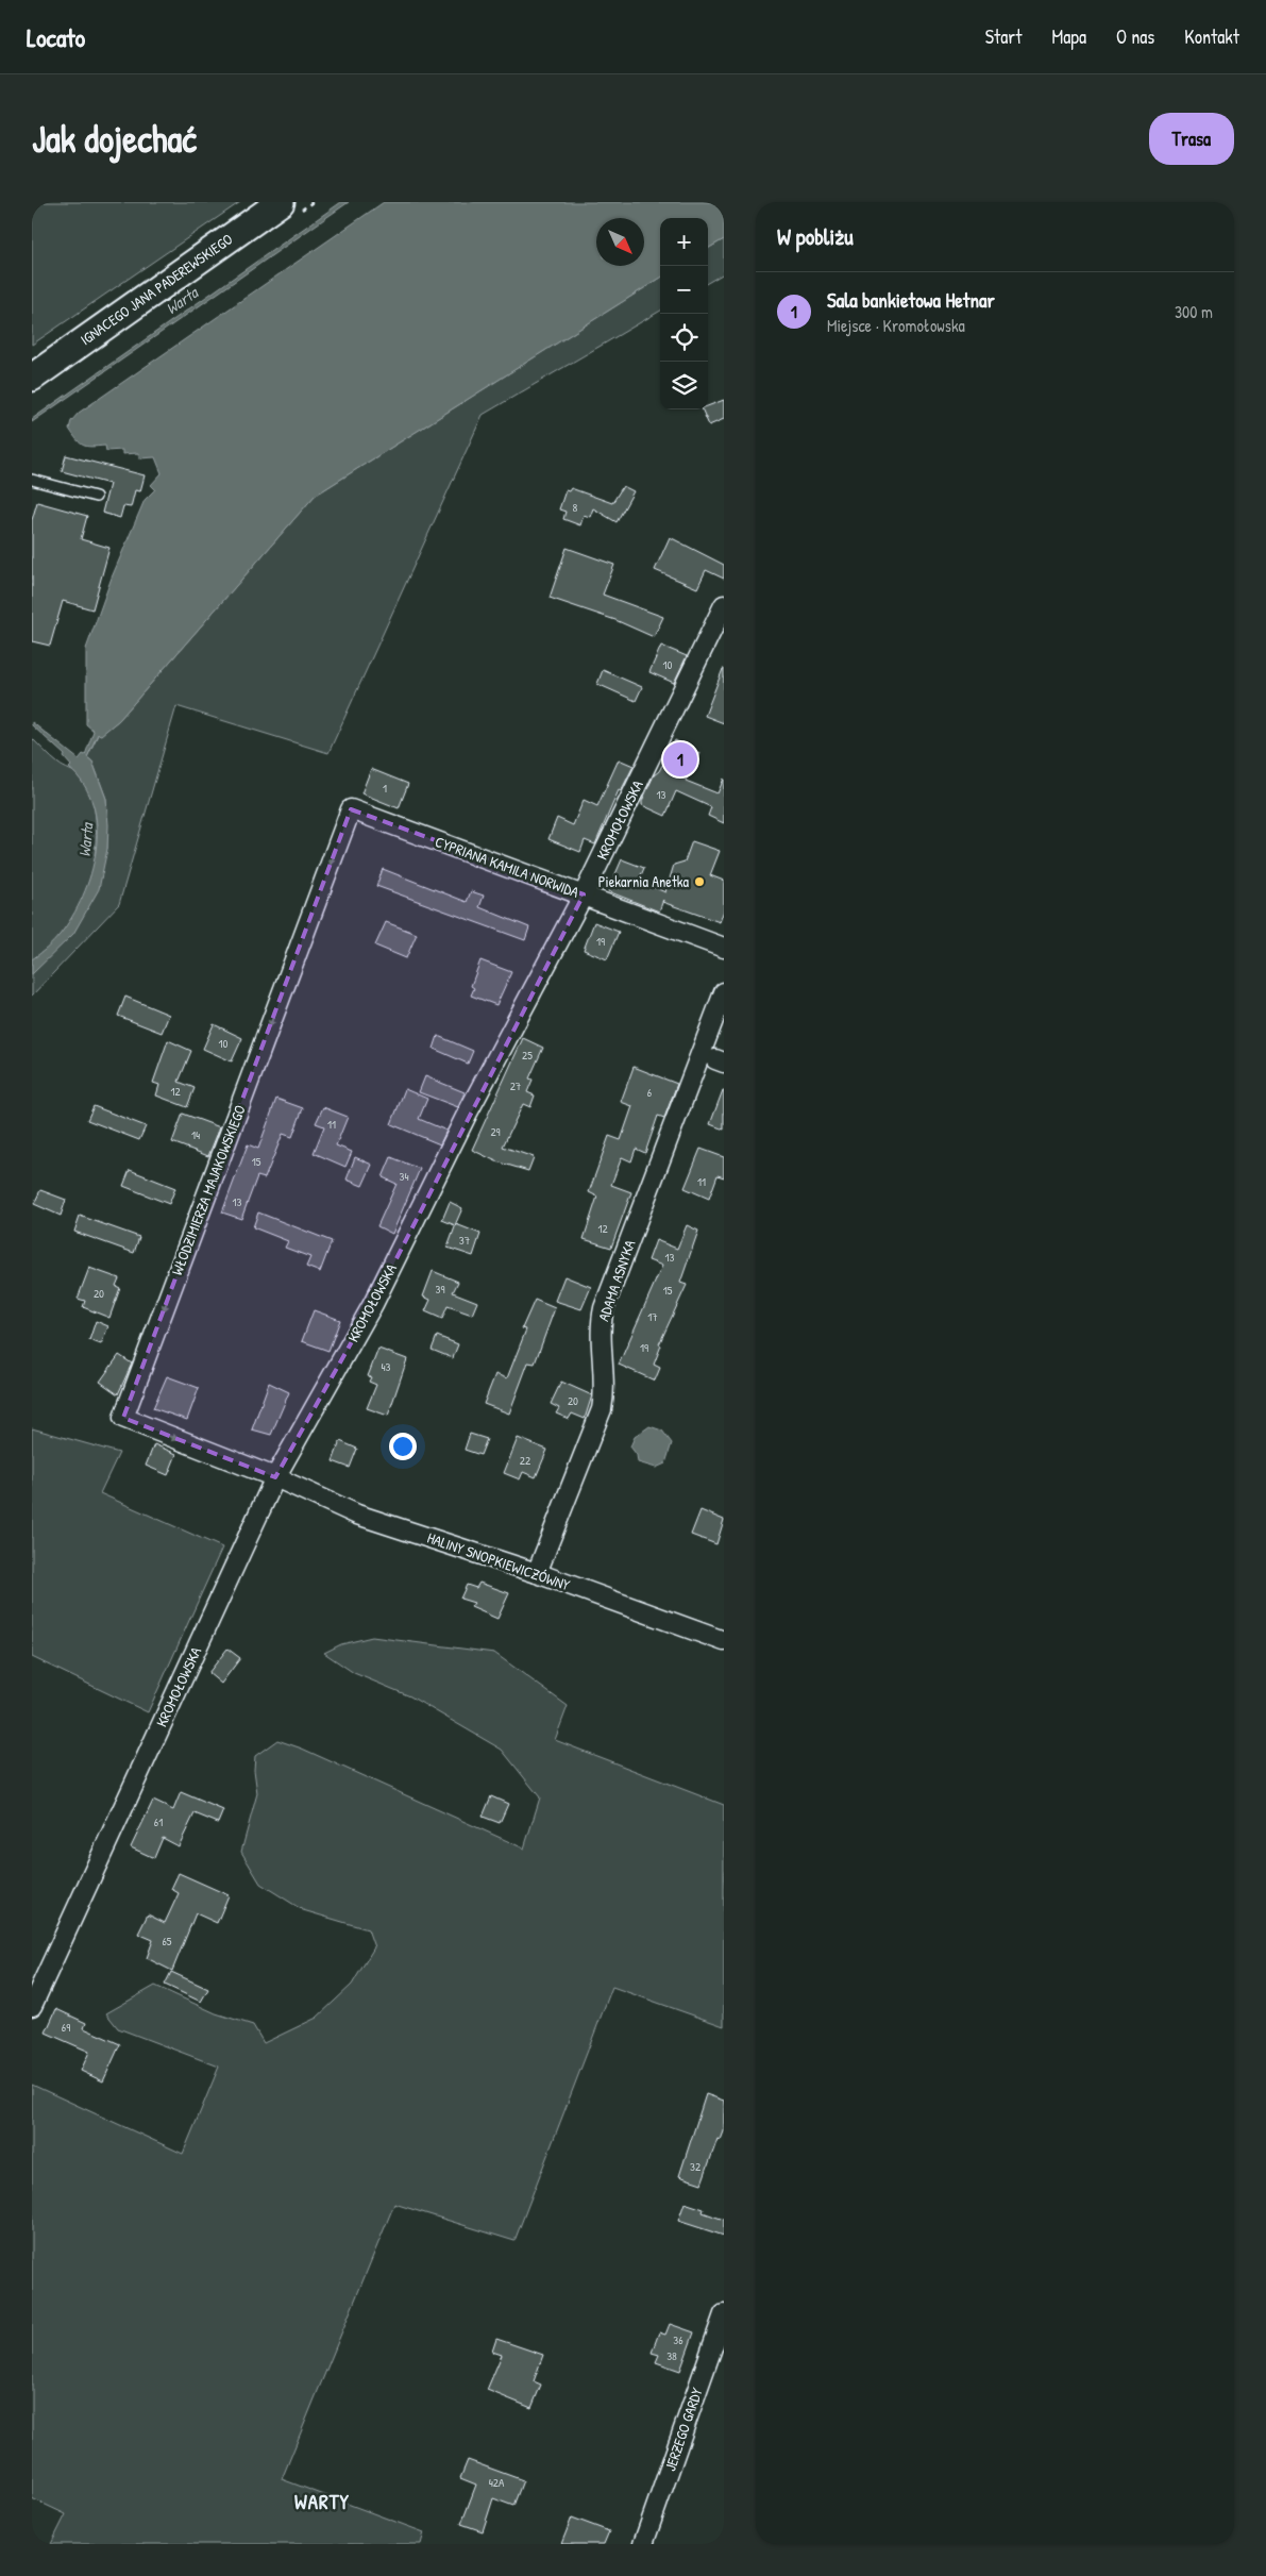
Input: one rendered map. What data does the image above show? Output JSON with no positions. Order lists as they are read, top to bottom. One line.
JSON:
{"streets":{"main road":["IGNACEGO JANA PADEREWSKIEGO"],"street":["KROMOŁOWSKA","CYPRIANA KAMILA NORWIDA","WŁODZIMIERZA MAJAKOWSKIEGO","ADAMA ASNYKA","HALINY SNOPKIEWICZÓWNY","JERZEGO GARDY"]},"crossings":[["KROMOŁOWSKA","CYPRIANA KAMILA NORWIDA"],["KROMOŁOWSKA","WŁODZIMIERZA MAJAKOWSKIEGO"],["KROMOŁOWSKA","HALINY SNOPKIEWICZÓWNY"],["CYPRIANA KAMILA NORWIDA","WŁODZIMIERZA MAJAKOWSKIEGO"],["WŁODZIMIERZA MAJAKOWSKIEGO","HALINY SNOPKIEWICZÓWNY"],["ADAMA ASNYKA","HALINY SNOPKIEWICZÓWNY"]],"one_way":["WŁODZIMIERZA MAJAKOWSKIEGO"],"districts":["WARTY"],"water":["Warta"],"places":["Piekarnia Anetka"],"house_numbers":["8","10","1","13","19","10","25","27","12","6","11","29","14","15","34","11","13","12","37","13","39","15","20","17","19","43","20","22","61","65","69","32","36","38","42A"],"north":"bottom right","page":{"header":"Locato","nav":["Start","Mapa","O nas","Kontakt"],"buttons":"Trasa","title":"Jak dojechać","heading":"W pobliżu","map_buttons":["+","−"],"list":[{"mark":"1","name":"Sala bankietowa Hetnar","note":"Miejsce · Kromołowska","value":"300 m"}],"pins":"1"}}
